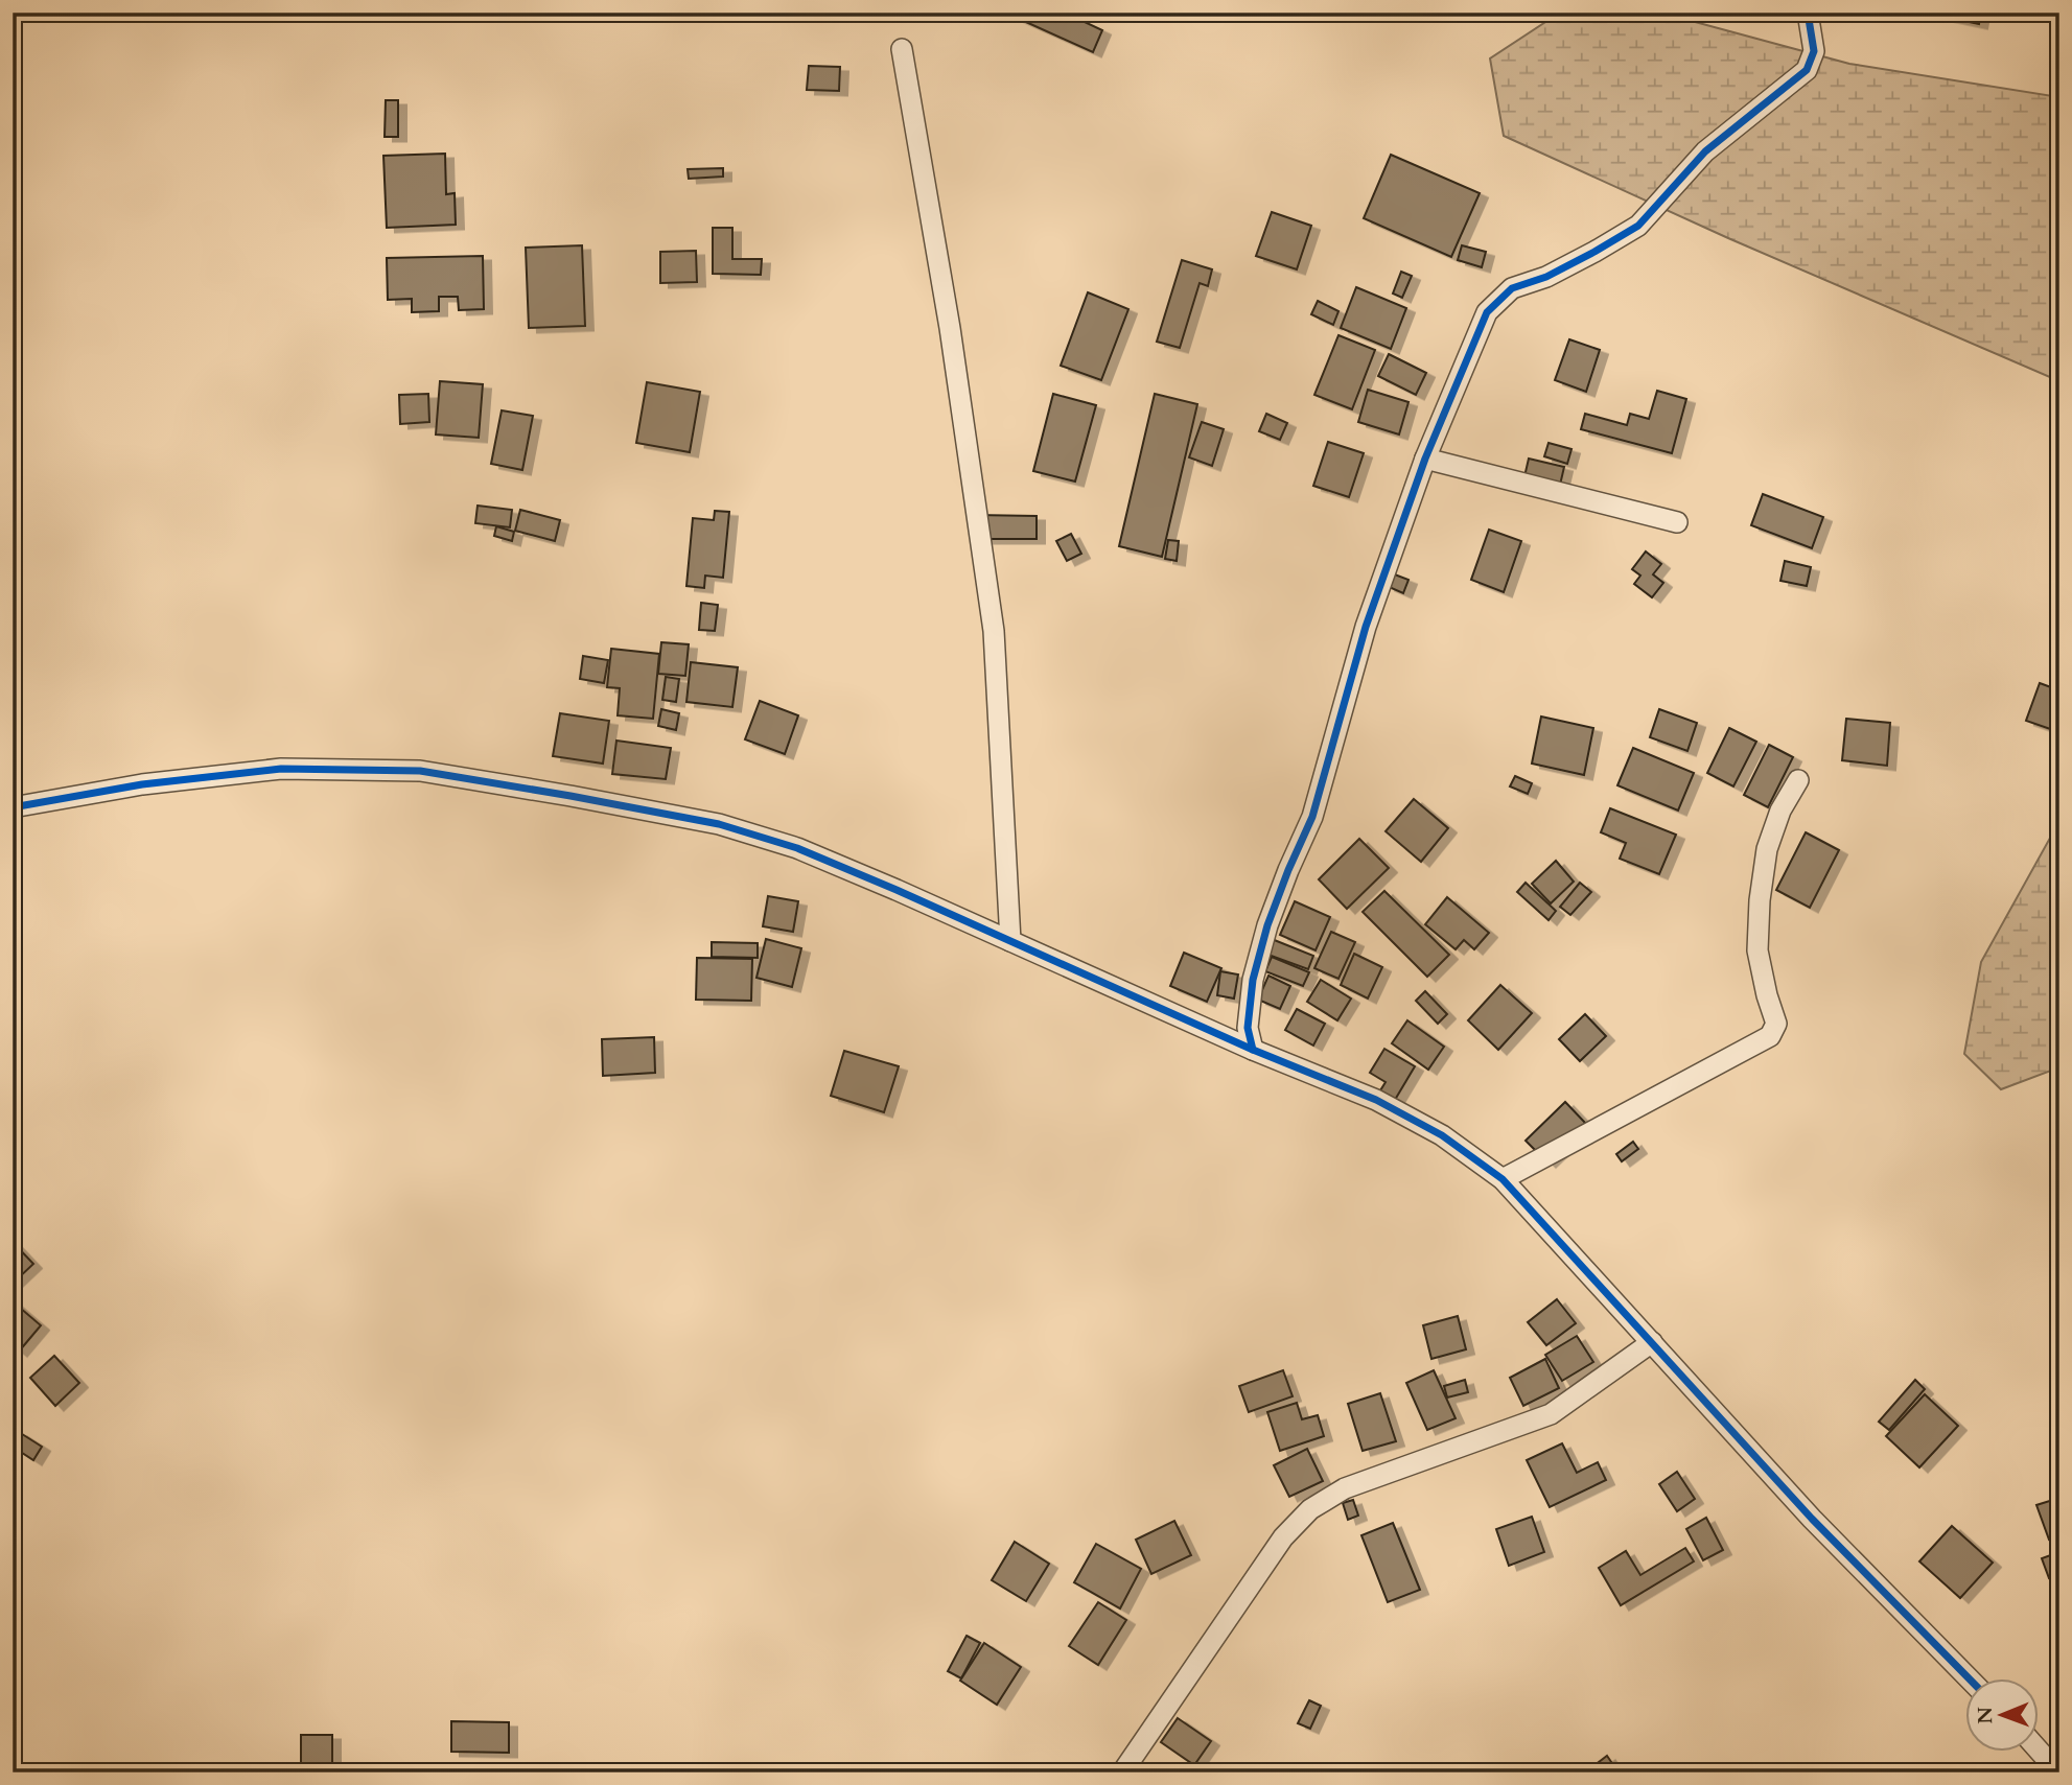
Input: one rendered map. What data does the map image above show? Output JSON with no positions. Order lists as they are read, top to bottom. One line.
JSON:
{"north":"left"}
